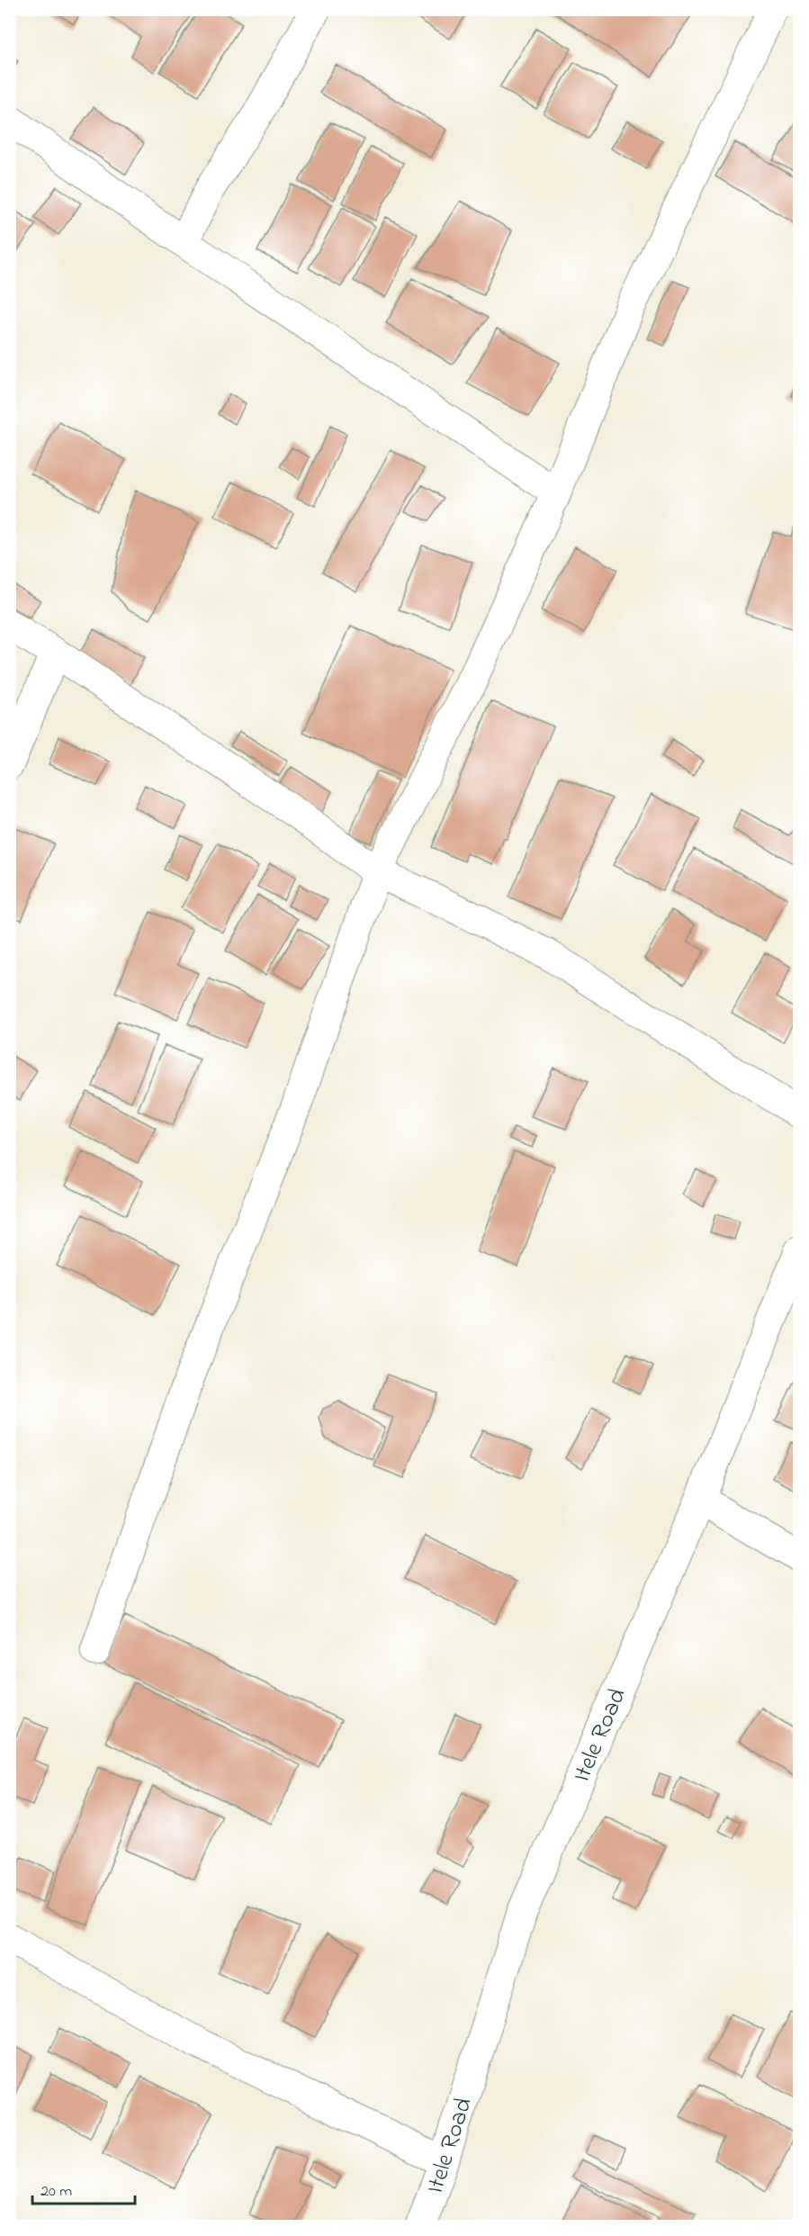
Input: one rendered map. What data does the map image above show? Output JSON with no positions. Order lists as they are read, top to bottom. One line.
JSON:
{"streets":{"street":["Itele Road"]},"scale_bar":"20 m"}
